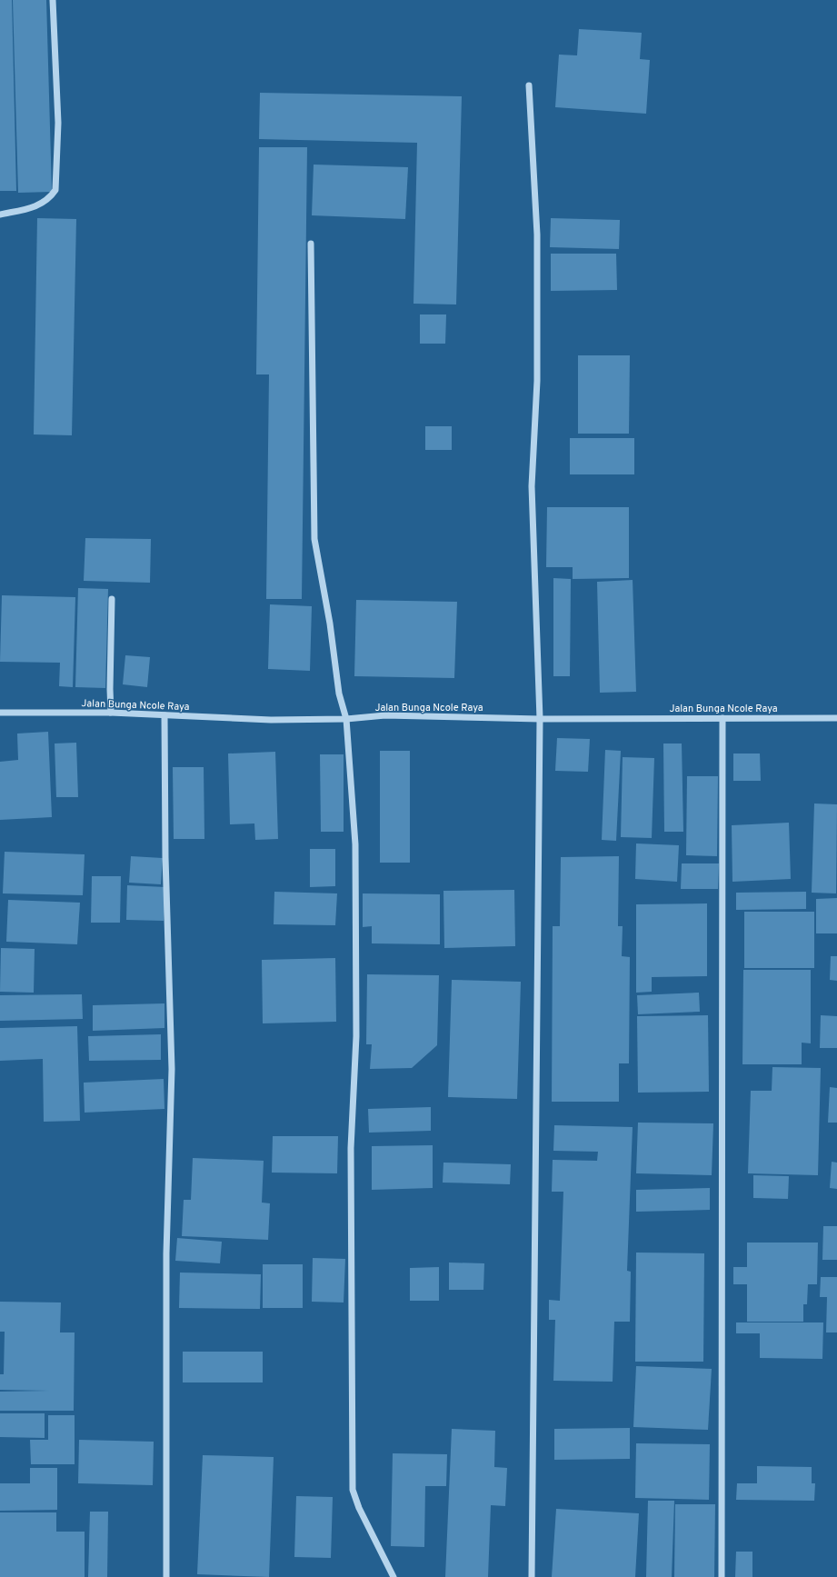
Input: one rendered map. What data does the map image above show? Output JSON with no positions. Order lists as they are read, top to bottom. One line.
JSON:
{"streets":{"street":["Jalan Bunga Ncole Raya"]}}
